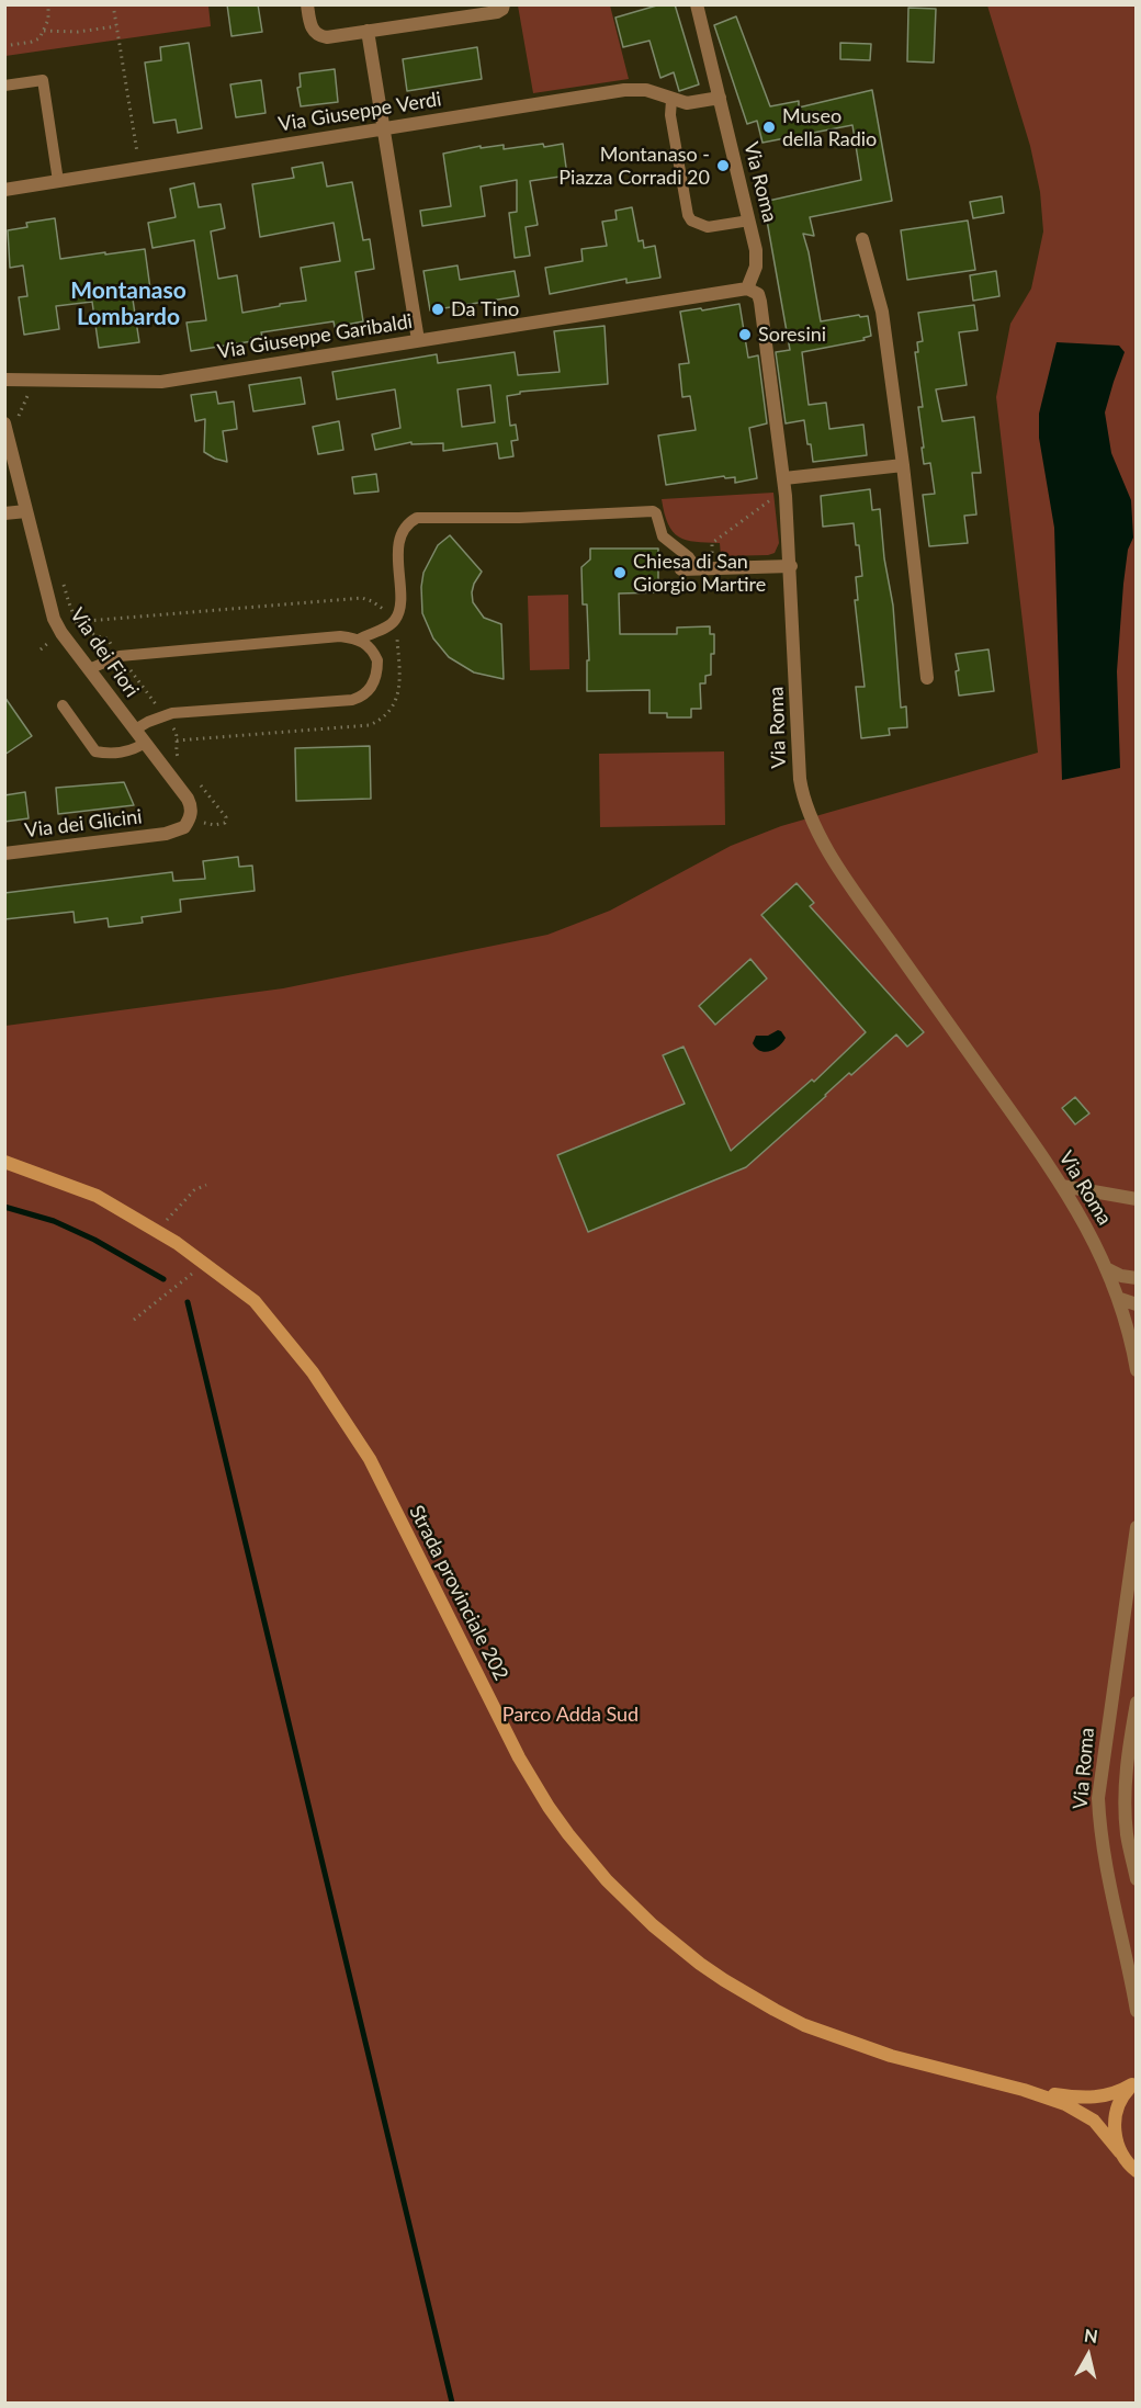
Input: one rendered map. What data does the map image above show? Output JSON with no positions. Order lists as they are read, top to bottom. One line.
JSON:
{"streets":{"street":["Via Giuseppe Verdi","Via Roma","Via Giuseppe Garibaldi","Via dei Fiori","Via dei Glicini","Strada provinciale 202"]},"crossings":[["Via Giuseppe Verdi","Via Roma"],["Via Roma","Via Giuseppe Garibaldi"],["Via dei Fiori","Via dei Glicini"]],"districts":["Montanaso Lombardo"],"parks":["Parco Adda Sud"],"places":["Museo della Radio","Montanaso - Piazza Corradi 20","Da Tino","Soresini","Chiesa di San Giorgio Martire"],"north":"top"}
